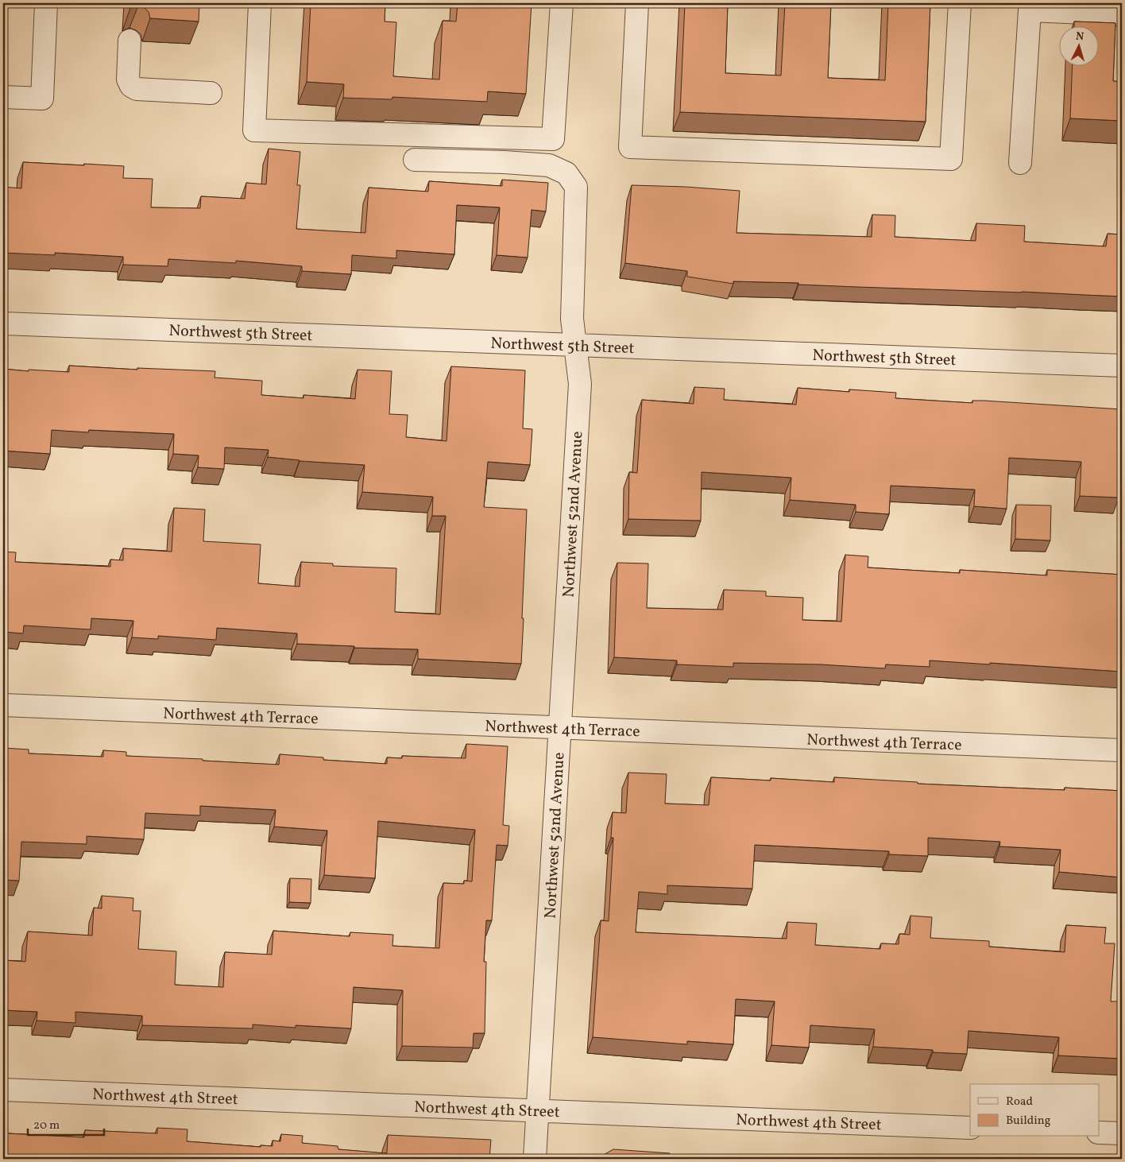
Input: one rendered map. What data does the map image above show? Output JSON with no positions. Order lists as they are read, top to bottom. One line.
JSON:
{"streets":{"street":["Northwest 5th Street","Northwest 52nd Avenue","Northwest 4th Terrace","Northwest 4th Street"]},"crossings":[["Northwest 5th Street","Northwest 52nd Avenue"],["Northwest 52nd Avenue","Northwest 4th Terrace"],["Northwest 52nd Avenue","Northwest 4th Street"]],"legend":["Road","Building"],"scale_bar":"20 m","north":"top"}
